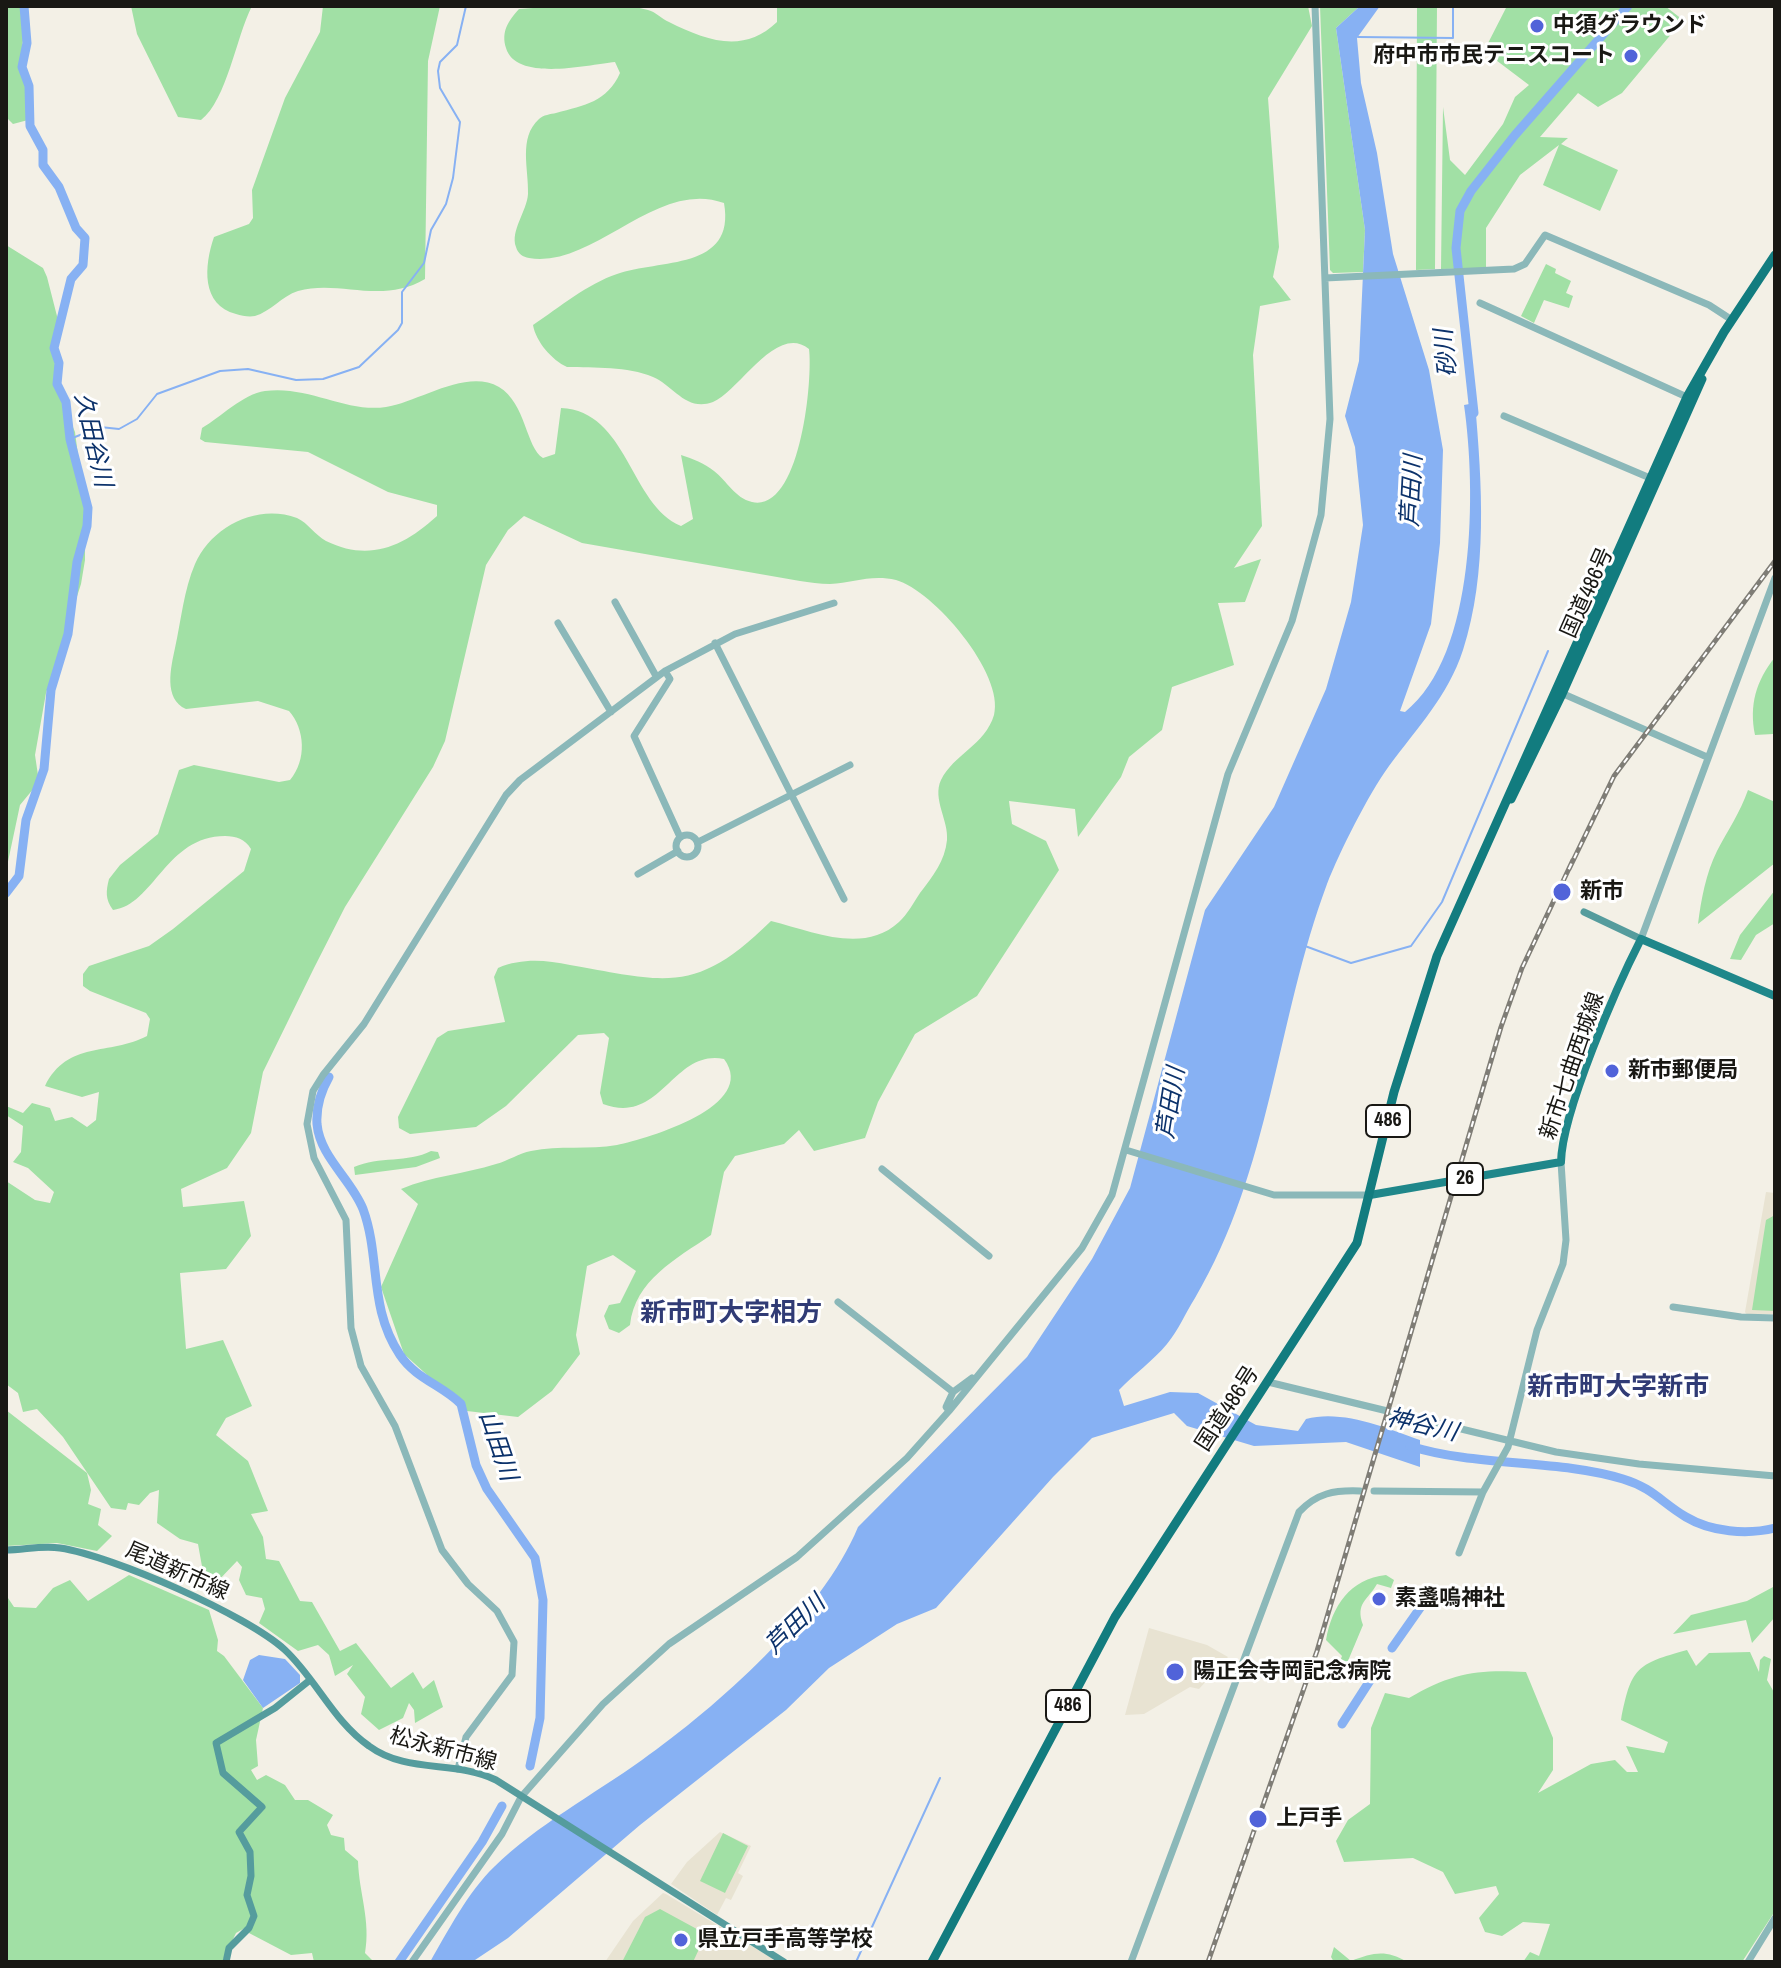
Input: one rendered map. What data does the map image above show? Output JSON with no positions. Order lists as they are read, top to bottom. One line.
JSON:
{"streets":{"highway":["国道486号","486"],"main road":["新市七曲西城線","26","尾道新市線","松永新市線"]},"crossings":[["国道486号","新市七曲西城線"],["尾道新市線","松永新市線"]],"districts":["新市町大字相方","新市町大字新市"],"water":["砂川","久田谷川","芦田川","神谷川","山田川"],"places":["中須グラウンド","府中市市民テニスコート","新市","新市郵便局","素盞嗚神社","陽正会寺岡記念病院","上戸手","県立戸手高等学校"]}
